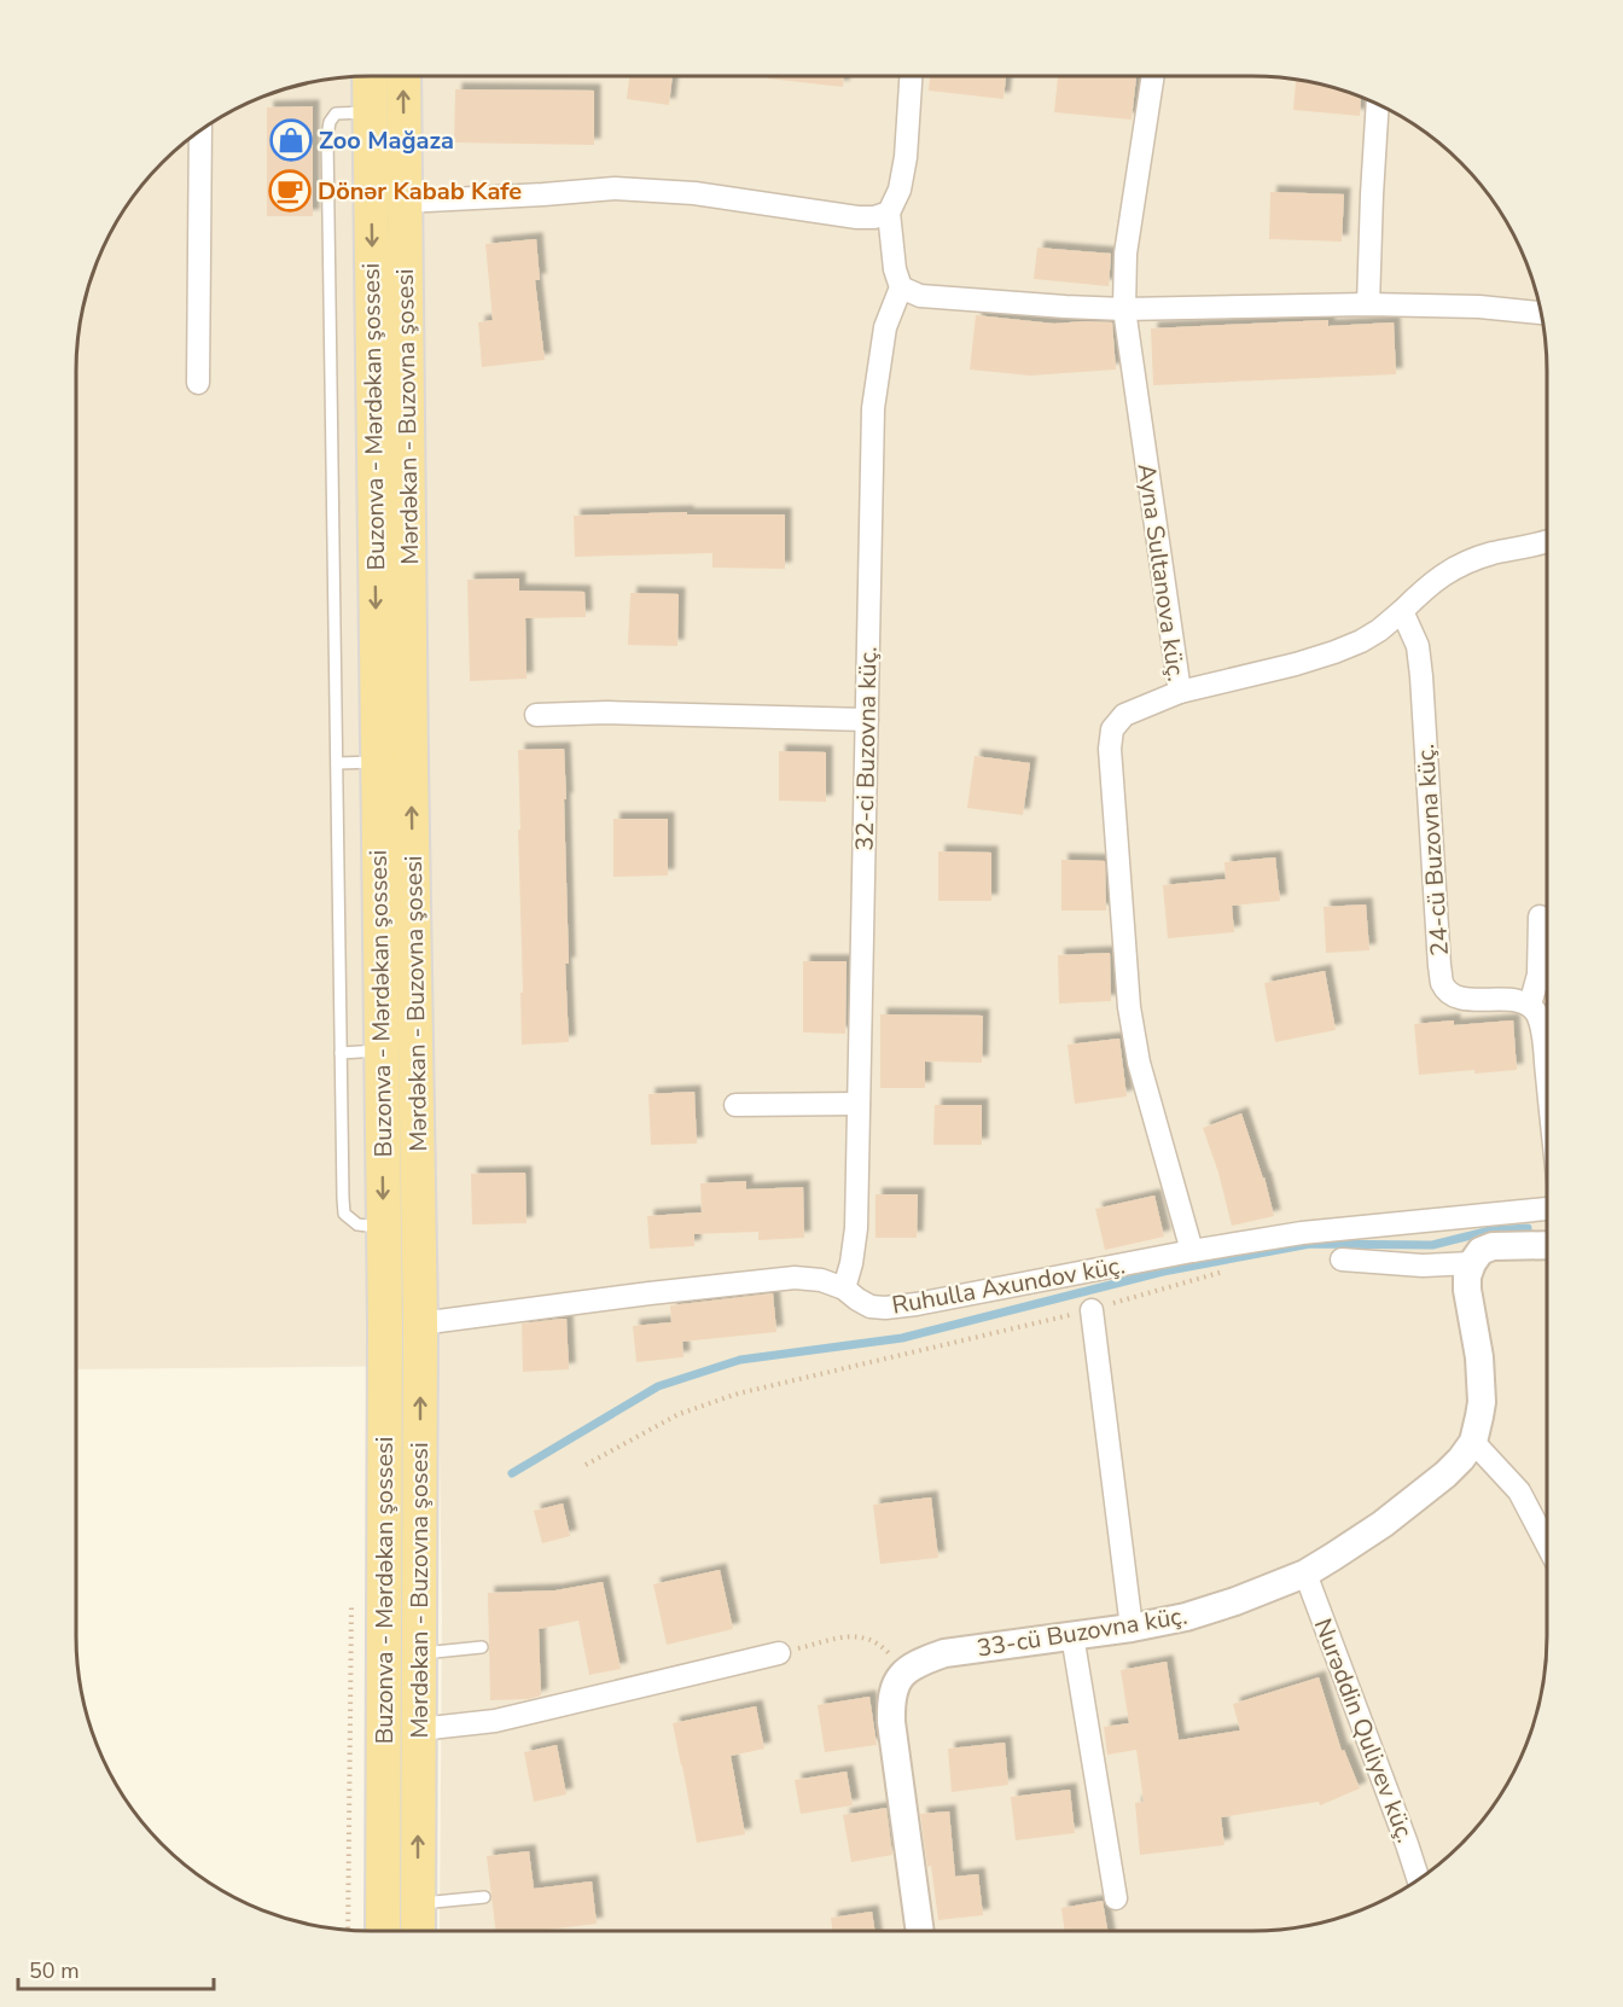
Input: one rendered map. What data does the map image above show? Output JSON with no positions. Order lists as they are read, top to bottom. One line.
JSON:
{"streets":{"main road":["Buzonva - Mərdəkan şossesi","Mərdəkan - Buzovna şosesi"],"street":["Ayna Sultanova küç.","32-ci Buzovna küç.","24-cü Buzovna küç.","Ruhulla Axundov küç.","33-cü Buzovna küç.","Nurəddin Quliyev küç."]},"crossings":[["Mərdəkan - Buzovna şosesi","Ruhulla Axundov küç."],["Ayna Sultanova küç.","Ruhulla Axundov küç."],["32-ci Buzovna küç.","Ruhulla Axundov küç."],["33-cü Buzovna küç.","Nurəddin Quliyev küç."]],"one_way":["Buzonva - Mərdəkan şossesi","Mərdəkan - Buzovna şosesi"],"places":{"shop":["Zoo Mağaza"],"cafe":["Dönər Kabab Kafe"]},"scale_bar":"50 m"}
